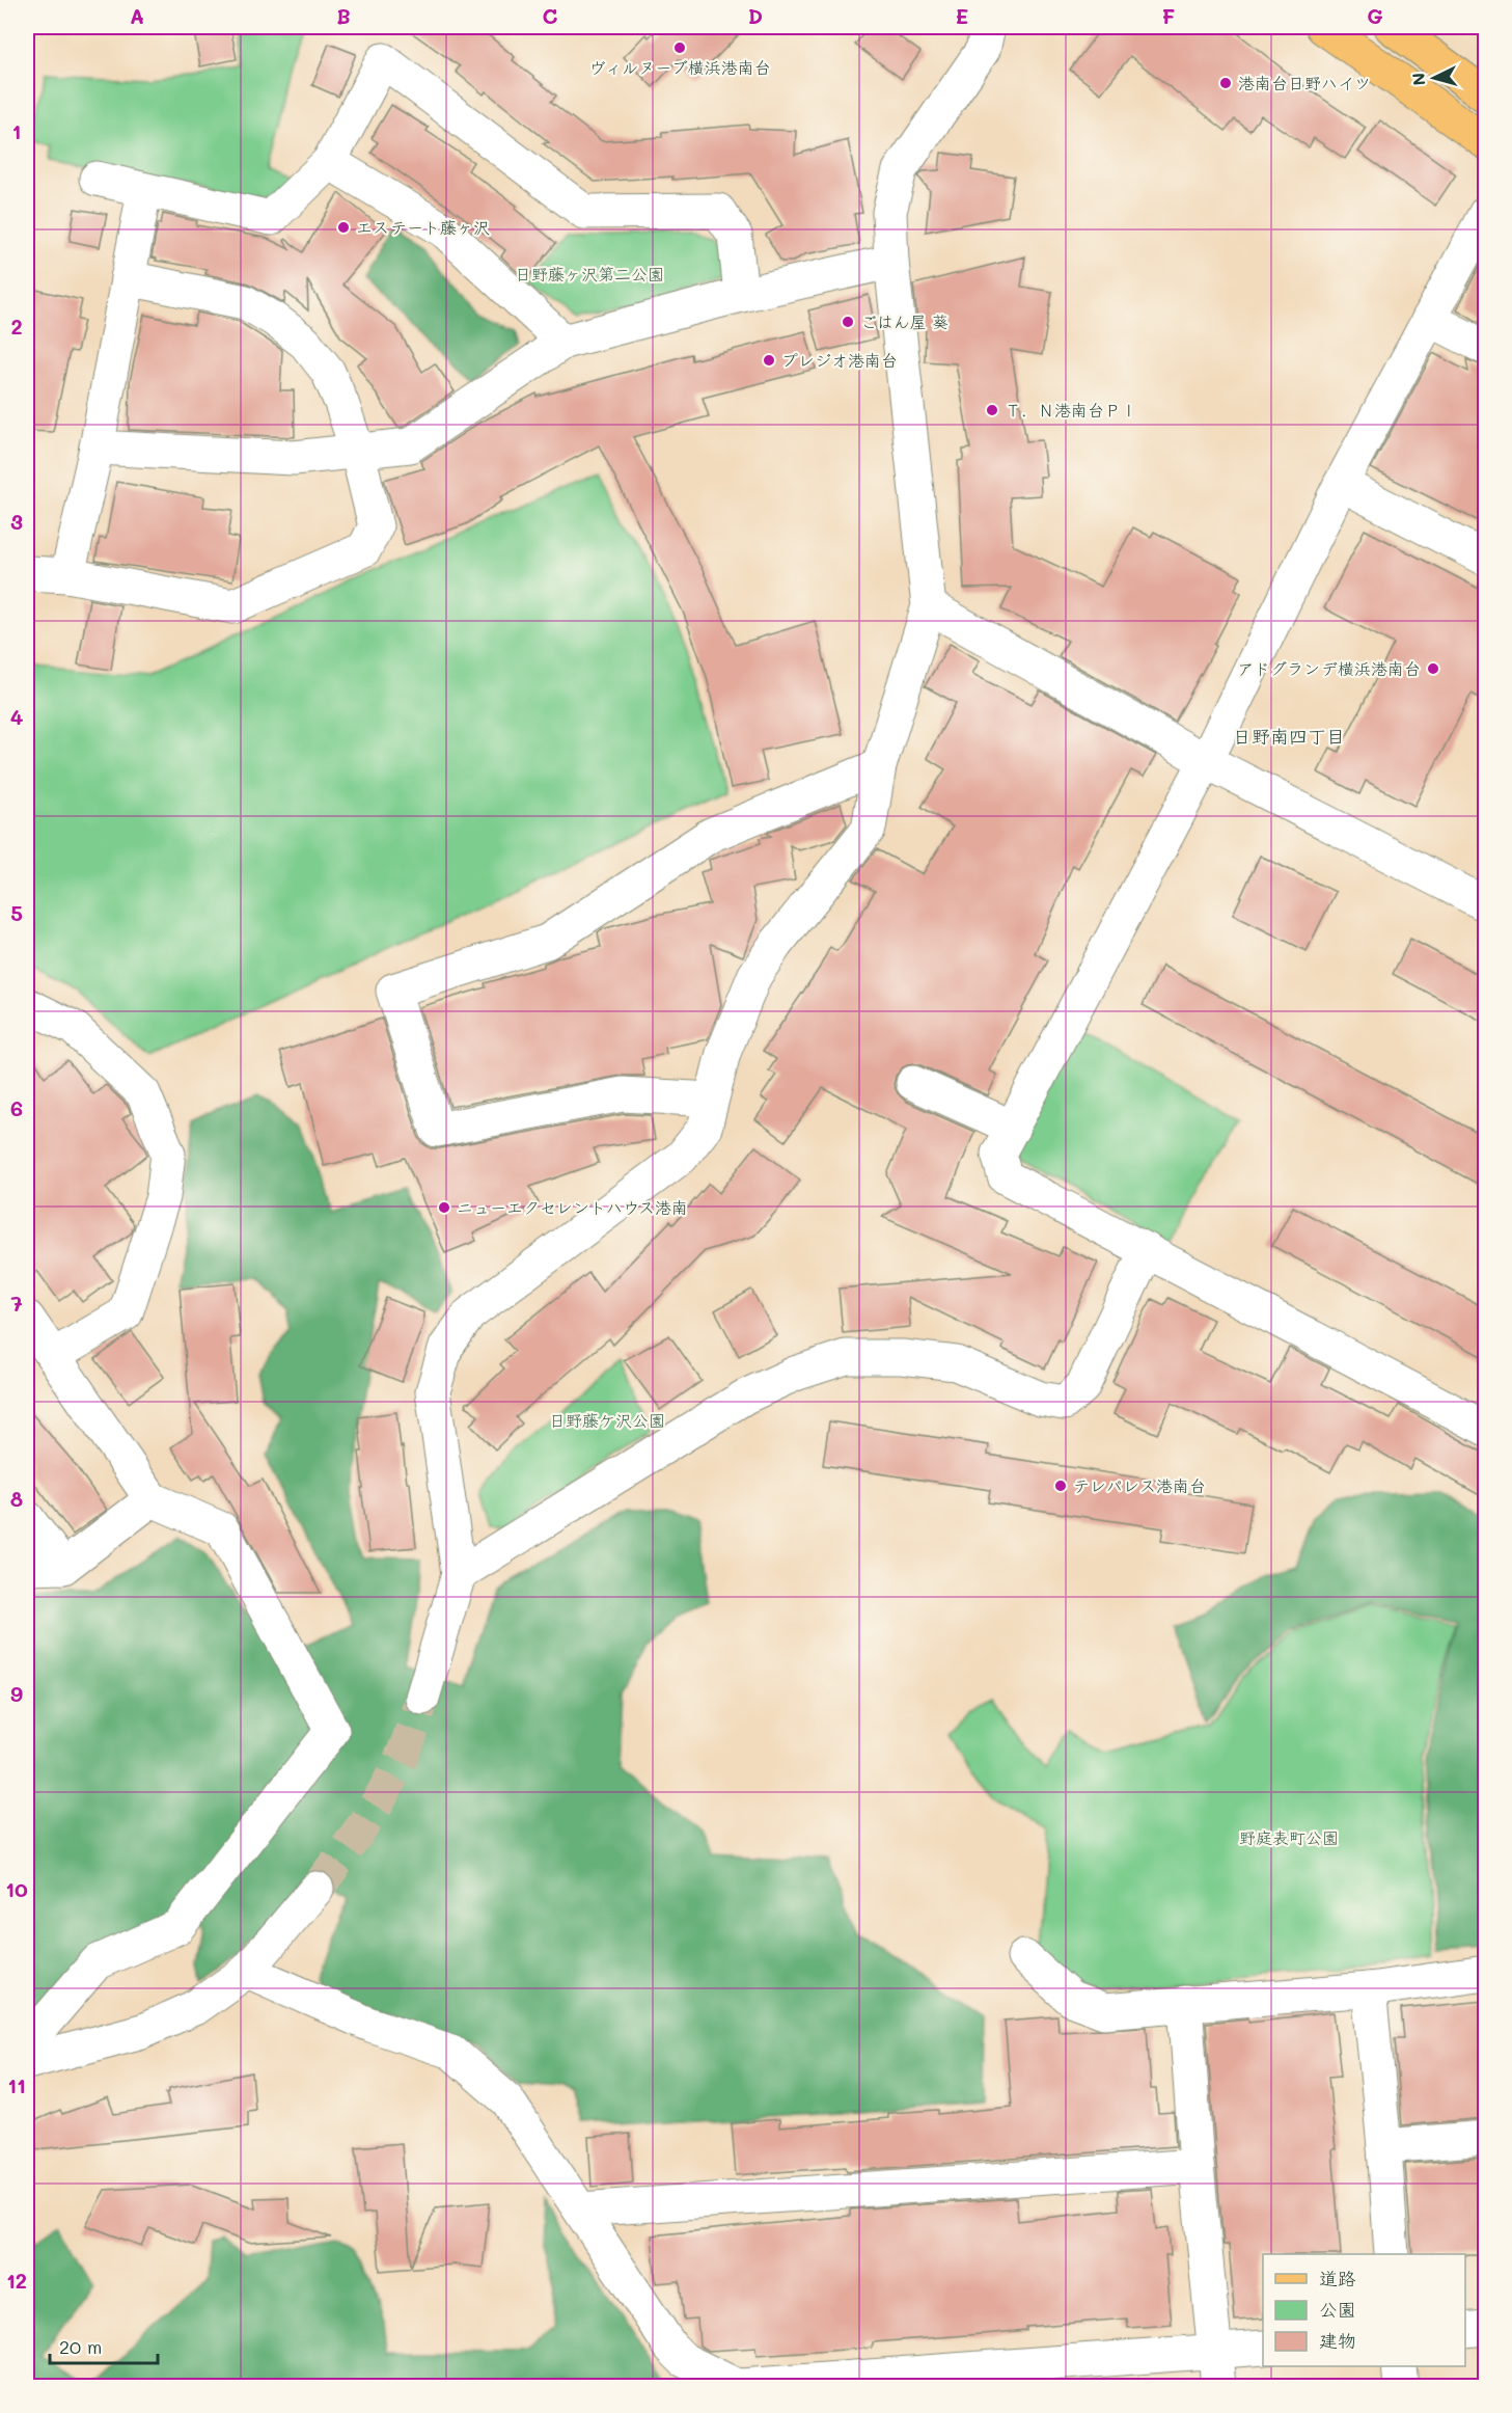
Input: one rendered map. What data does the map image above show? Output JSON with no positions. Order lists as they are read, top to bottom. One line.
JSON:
{"districts":["日野南四丁目"],"parks":["日野藤ヶ沢第二公園","日野藤ケ沢公園","野庭表町公園"],"places":["ヴィルヌーブ横浜港南台","港南台日野ハイツ","エステート藤ヶ沢","ごはん屋 葵","プレジオ港南台","Ｔ．Ｎ港南台ＰＩ","アドグランデ横浜港南台","ニューエクセレントハウス港南","テレパレス港南台"],"legend":["道路","公園","建物"],"scale_bar":"20 m","north":"left","grid":{"columns":["A","B","C","D","E","F","G"],"rows":["1","2","3","4","5","6","7","8","9","10","11","12"]}}
